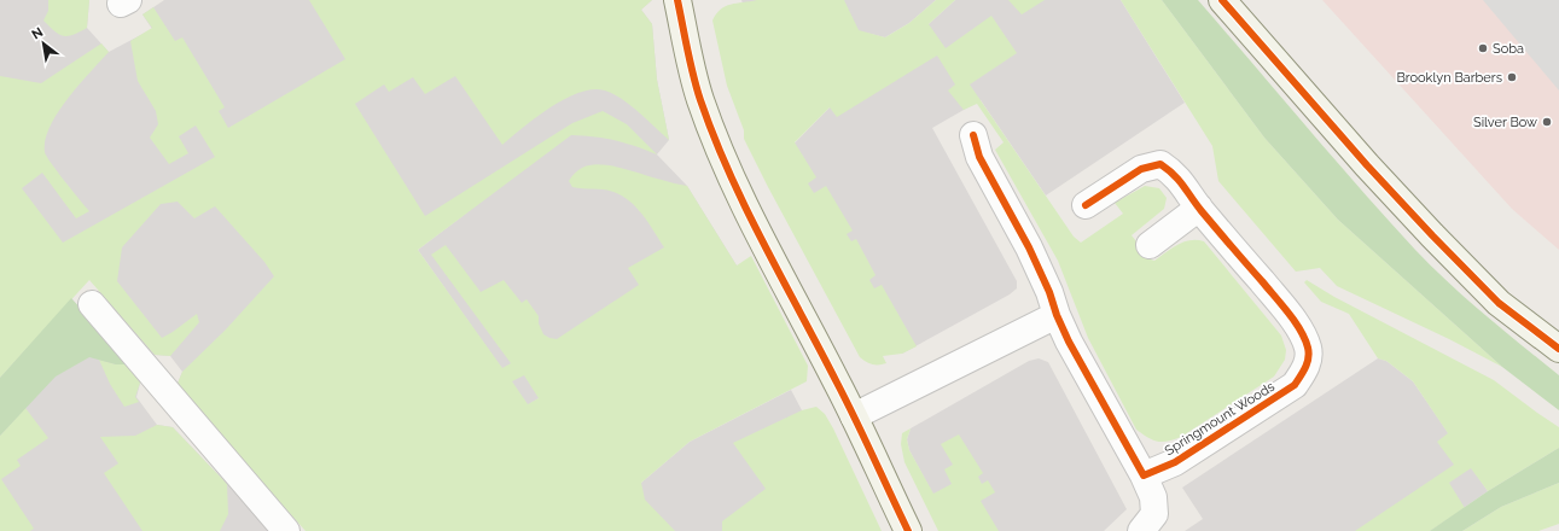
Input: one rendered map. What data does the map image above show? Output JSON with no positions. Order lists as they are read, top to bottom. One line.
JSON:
{"streets":{"street":["Springmount Woods"]},"places":["Soba","Brooklyn Barbers","Silver Bow"],"north":"top left"}
